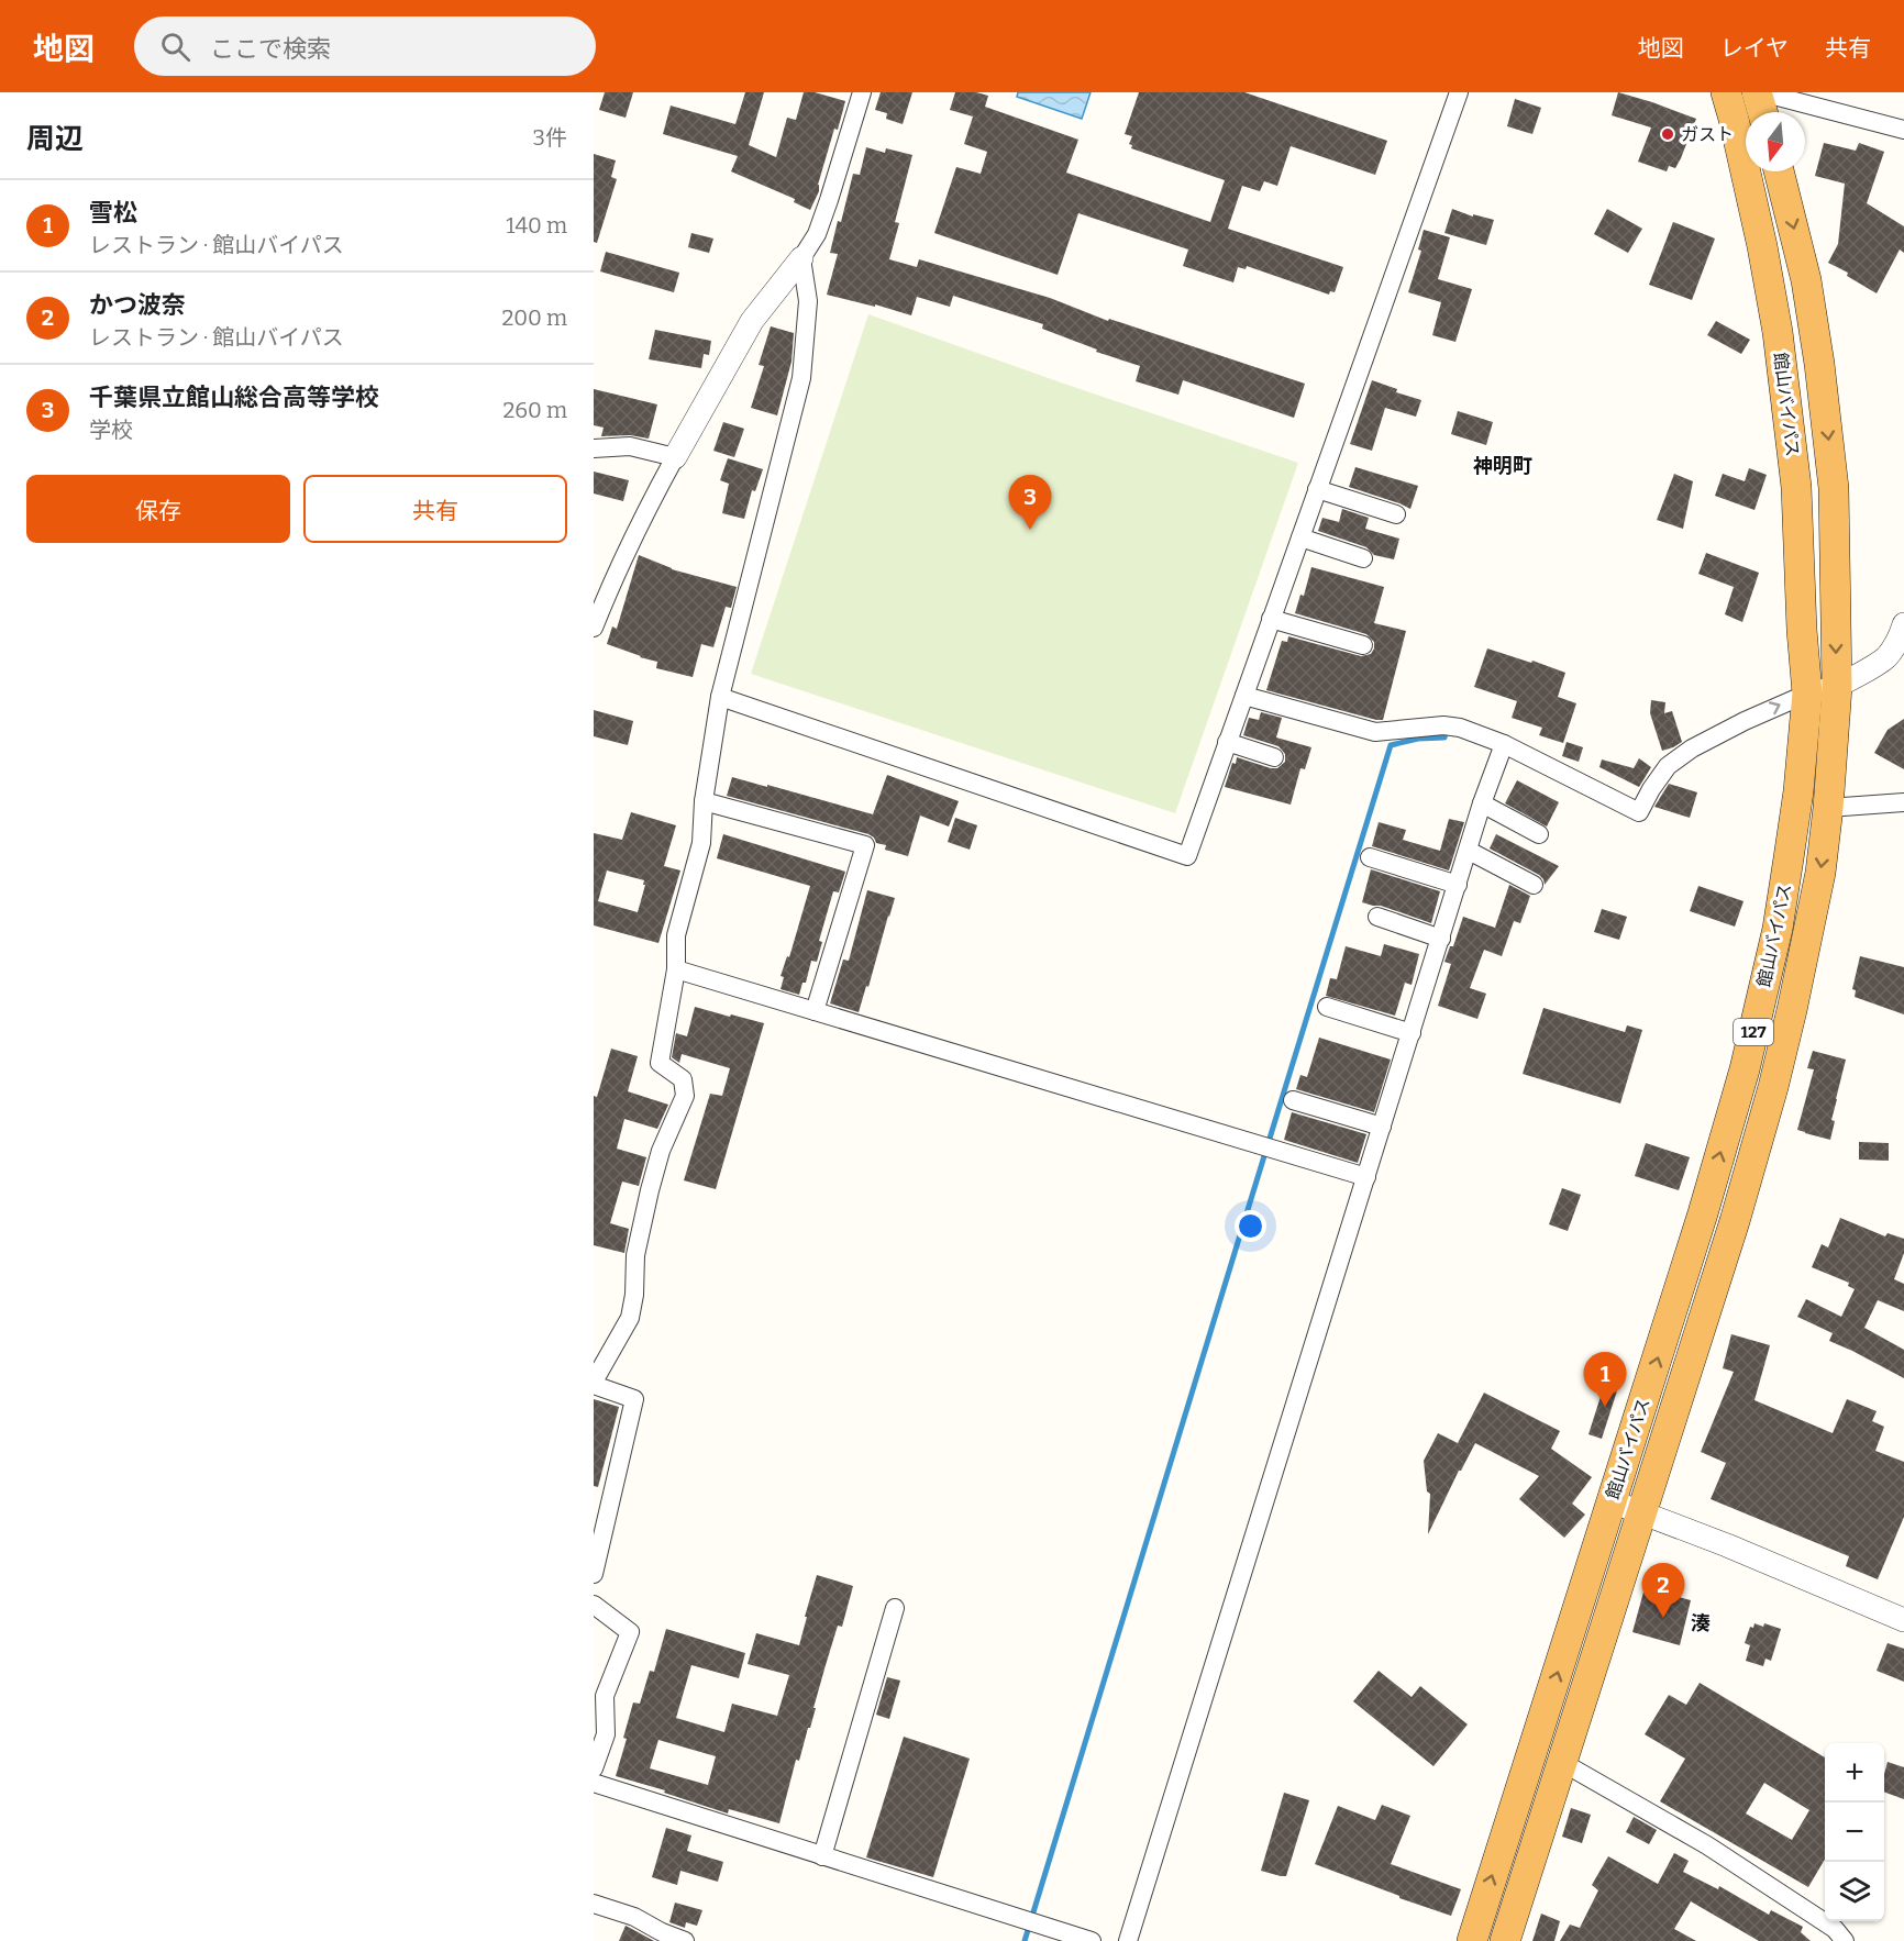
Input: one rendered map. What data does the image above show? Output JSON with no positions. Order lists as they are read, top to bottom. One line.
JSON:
{"streets":{"highway":["館山バイパス","127"]},"districts":["神明町","湊"],"places":["ガスト"],"north":"bottom","page":{"header":"地図","search":"ここで検索","nav":["地図","レイヤ","共有"],"heading":["周辺","3件"],"list":[{"mark":"1","name":"雪松","note":"レストラン · 館山バイパス","value":"140 m"},{"mark":"2","name":"かつ波奈","note":"レストラン · 館山バイパス","value":"200 m"},{"mark":"3","name":"千葉県立館山総合高等学校","note":"学校","value":"260 m"}],"buttons":["保存","共有"],"pins":["3","1","2"],"map_buttons":["+","−"]}}
